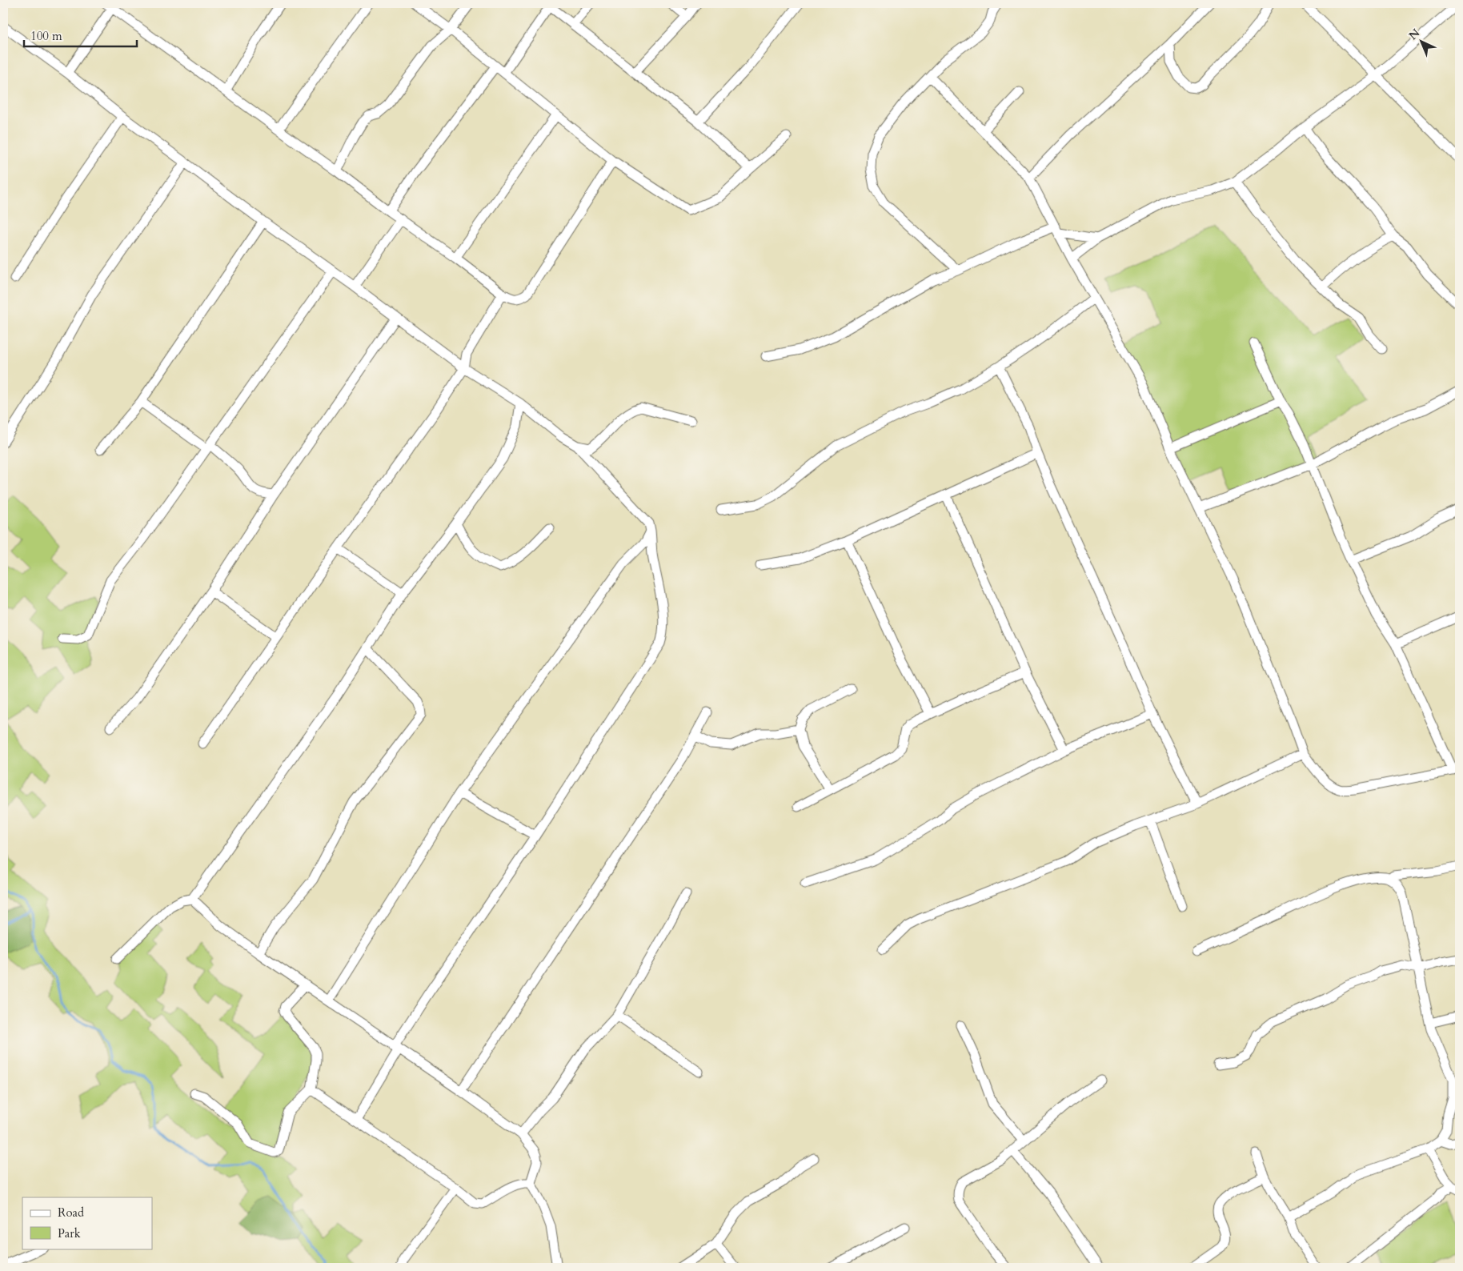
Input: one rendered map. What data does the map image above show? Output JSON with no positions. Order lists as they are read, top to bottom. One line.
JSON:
{"legend":["Road","Park"],"scale_bar":"100 m","north":"top left"}
